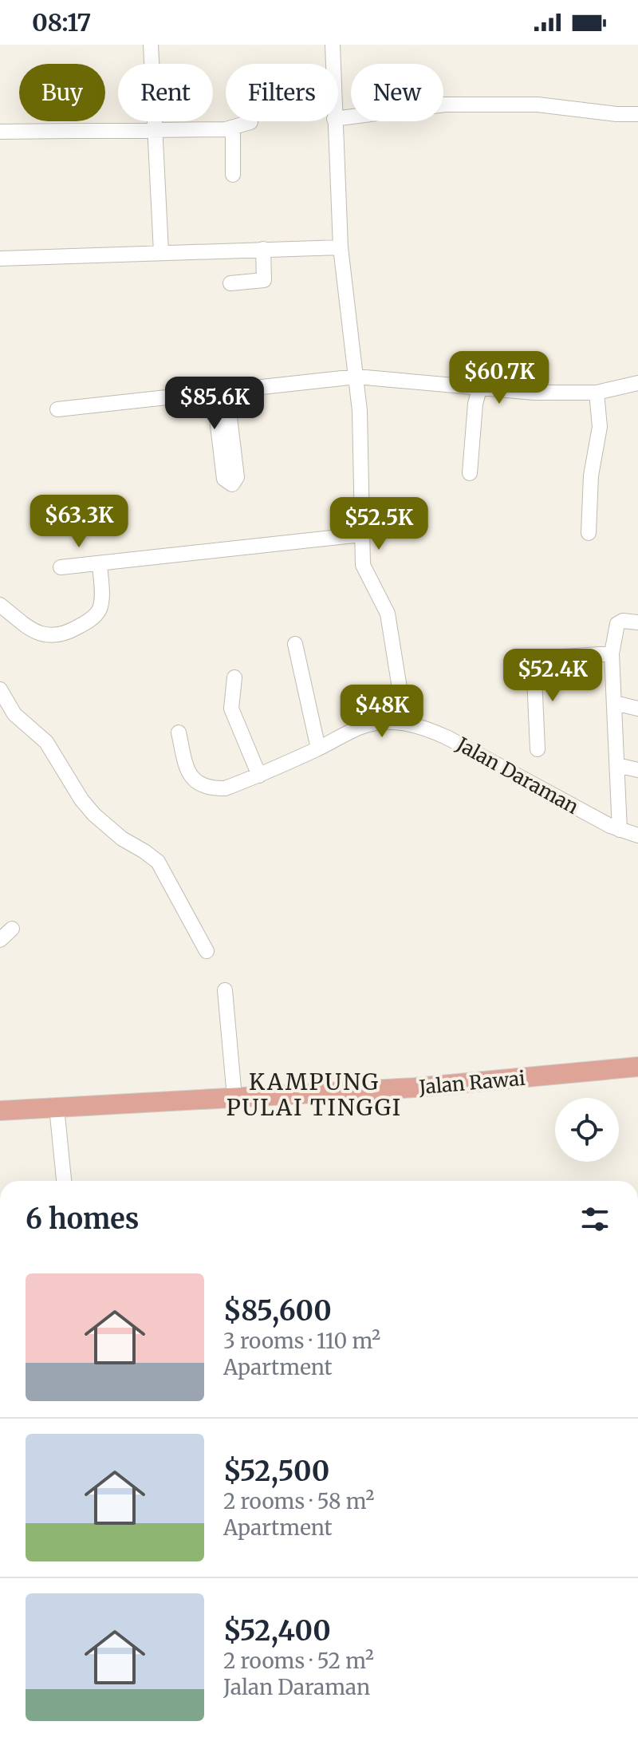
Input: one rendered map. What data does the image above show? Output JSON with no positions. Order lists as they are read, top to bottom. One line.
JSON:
{"streets":{"main road":["Jalan Rawai"],"street":["Jalan Daraman"]},"districts":["KAMPUNG PULAI TINGGI"],"page":{"status":"08:17","chip":["Buy","Rent","Filters","New"],"price":["$60.7K","$85.6K","$63.3K","$52.5K","$52.4K","$48K"],"heading":"6 homes","list":[{"name":"$85,600","note":"3 rooms · 110 m² · Apartment"},{"name":"$52,500","note":"2 rooms · 58 m² · Apartment"},{"name":"$52,400","note":"2 rooms · 52 m² · Jalan Daraman"}]}}
